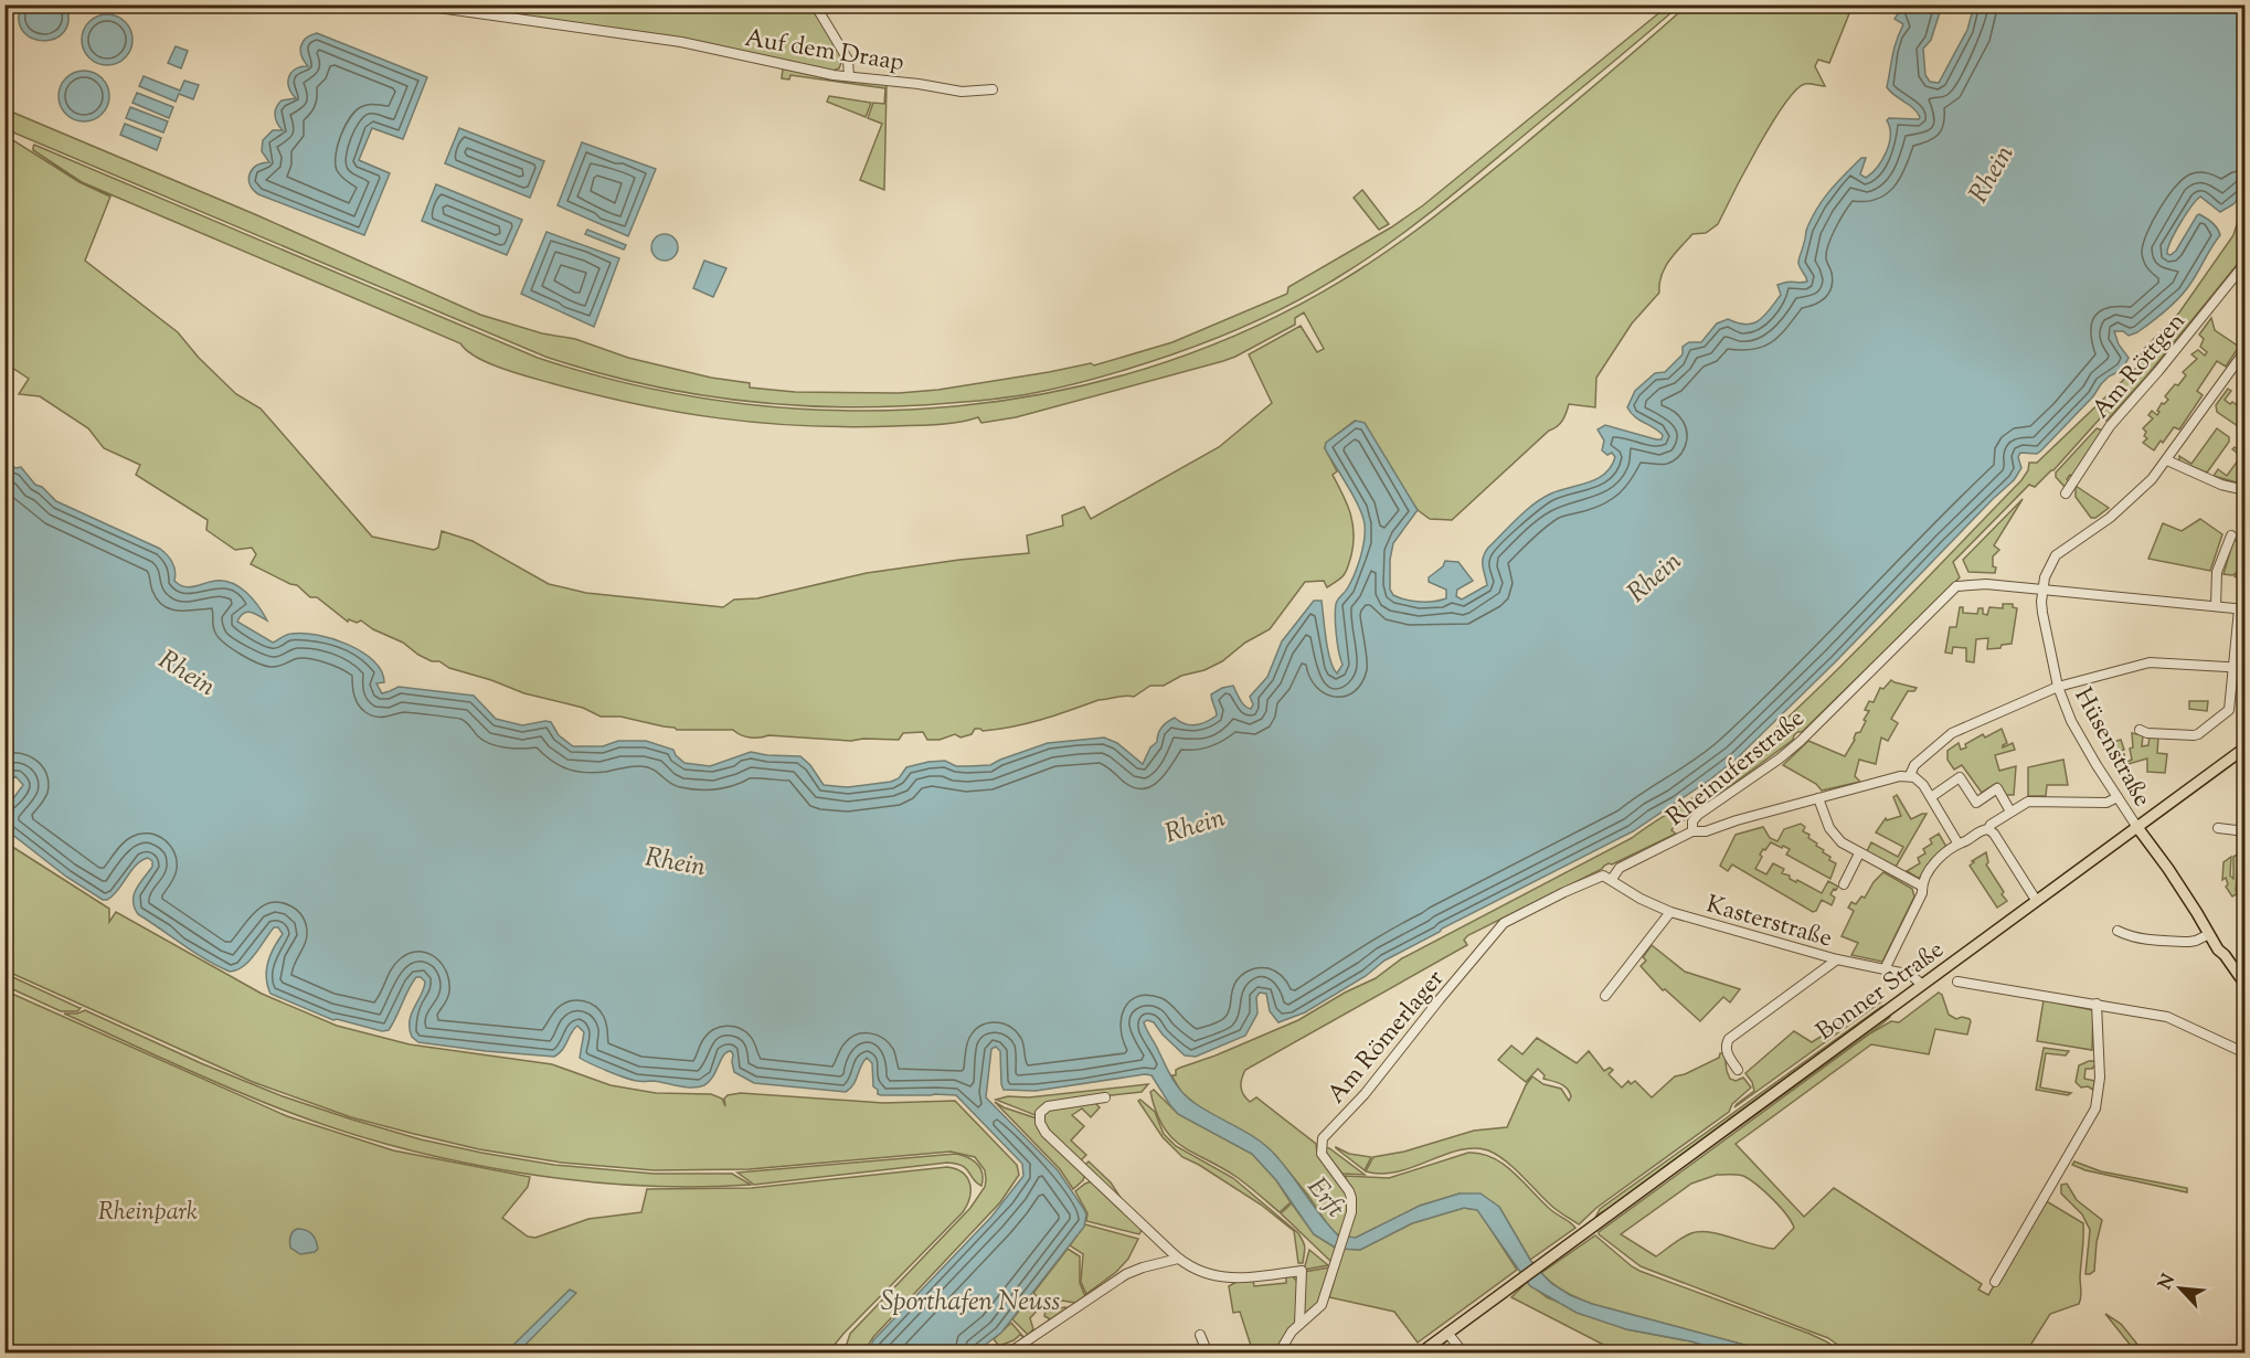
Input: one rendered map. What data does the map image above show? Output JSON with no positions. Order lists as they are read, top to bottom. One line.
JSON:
{"streets":{"main road":["Bonner Straße"],"street":["Auf dem Draap","Am Röttgen","Hüsenstraße","Rheinuferstraße","Kasterstraße","Am Römerlager"]},"crossings":[["Hüsenstraße","Rheinuferstraße"],["Hüsenstraße","Bonner Straße"],["Rheinuferstraße","Kasterstraße"],["Rheinuferstraße","Am Römerlager"],["Kasterstraße","Bonner Straße"]],"water":["Rhein","Erft","Sporthafen Neuss"],"parks":["Rheinpark"],"north":"top left"}
